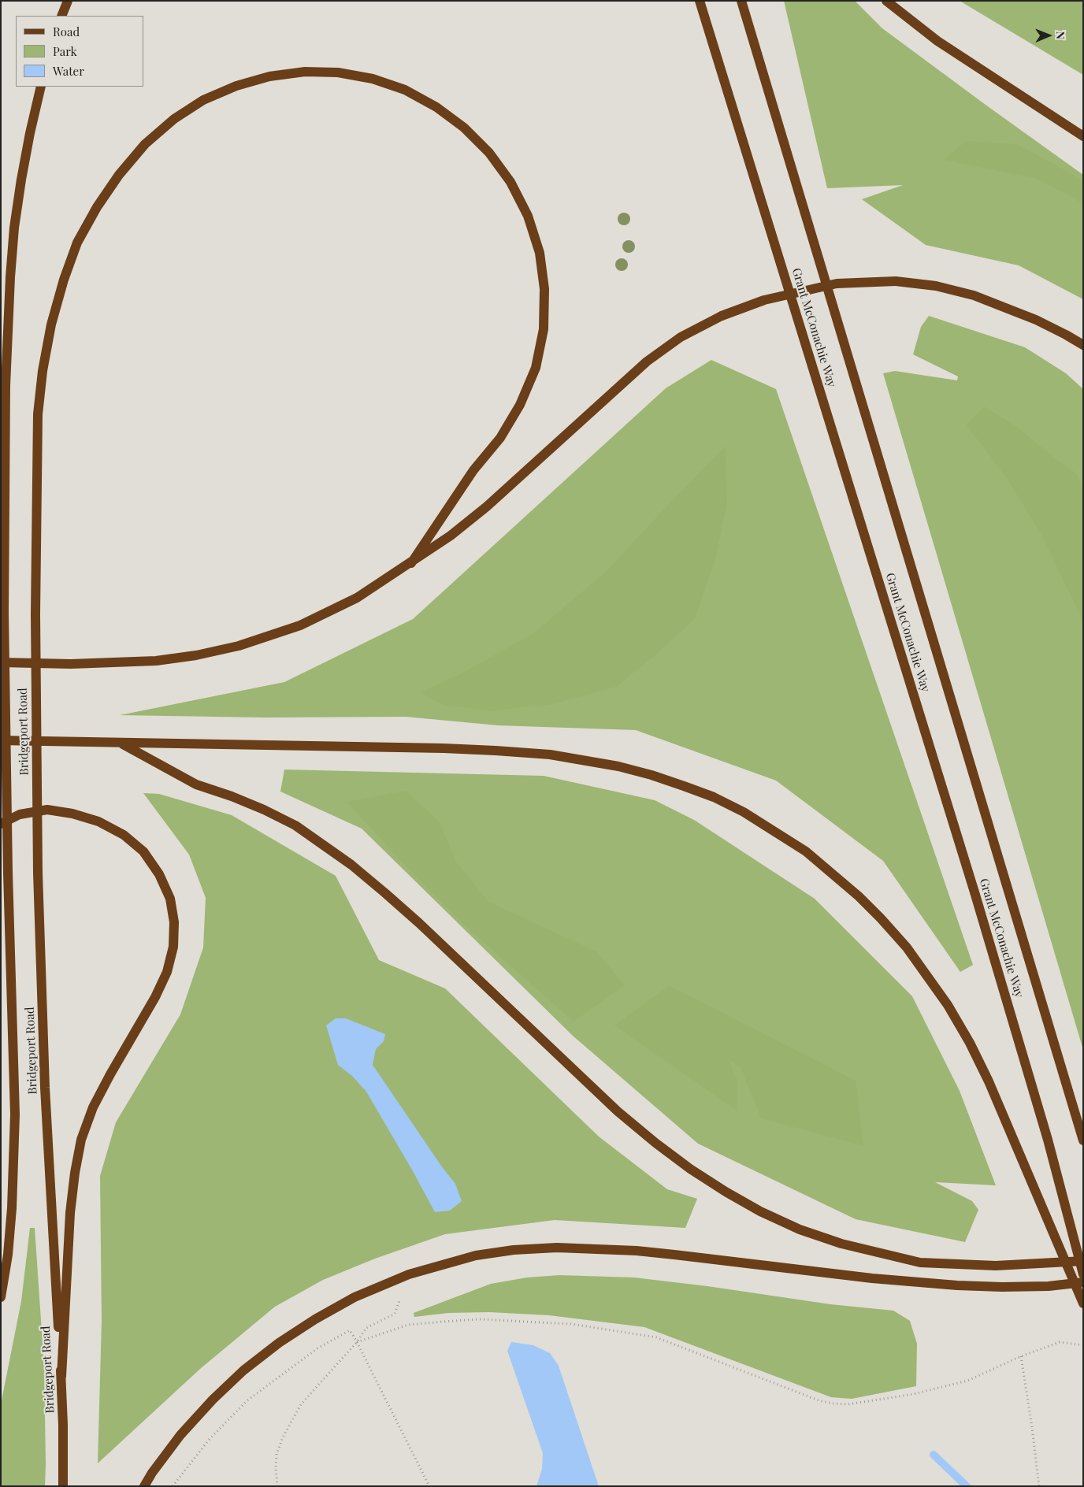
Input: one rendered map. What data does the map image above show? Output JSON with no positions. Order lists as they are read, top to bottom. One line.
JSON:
{"streets":{"main road":["Grant McConachie Way","Bridgeport Road"]},"legend":["Road","Park","Water"],"north":"right"}
